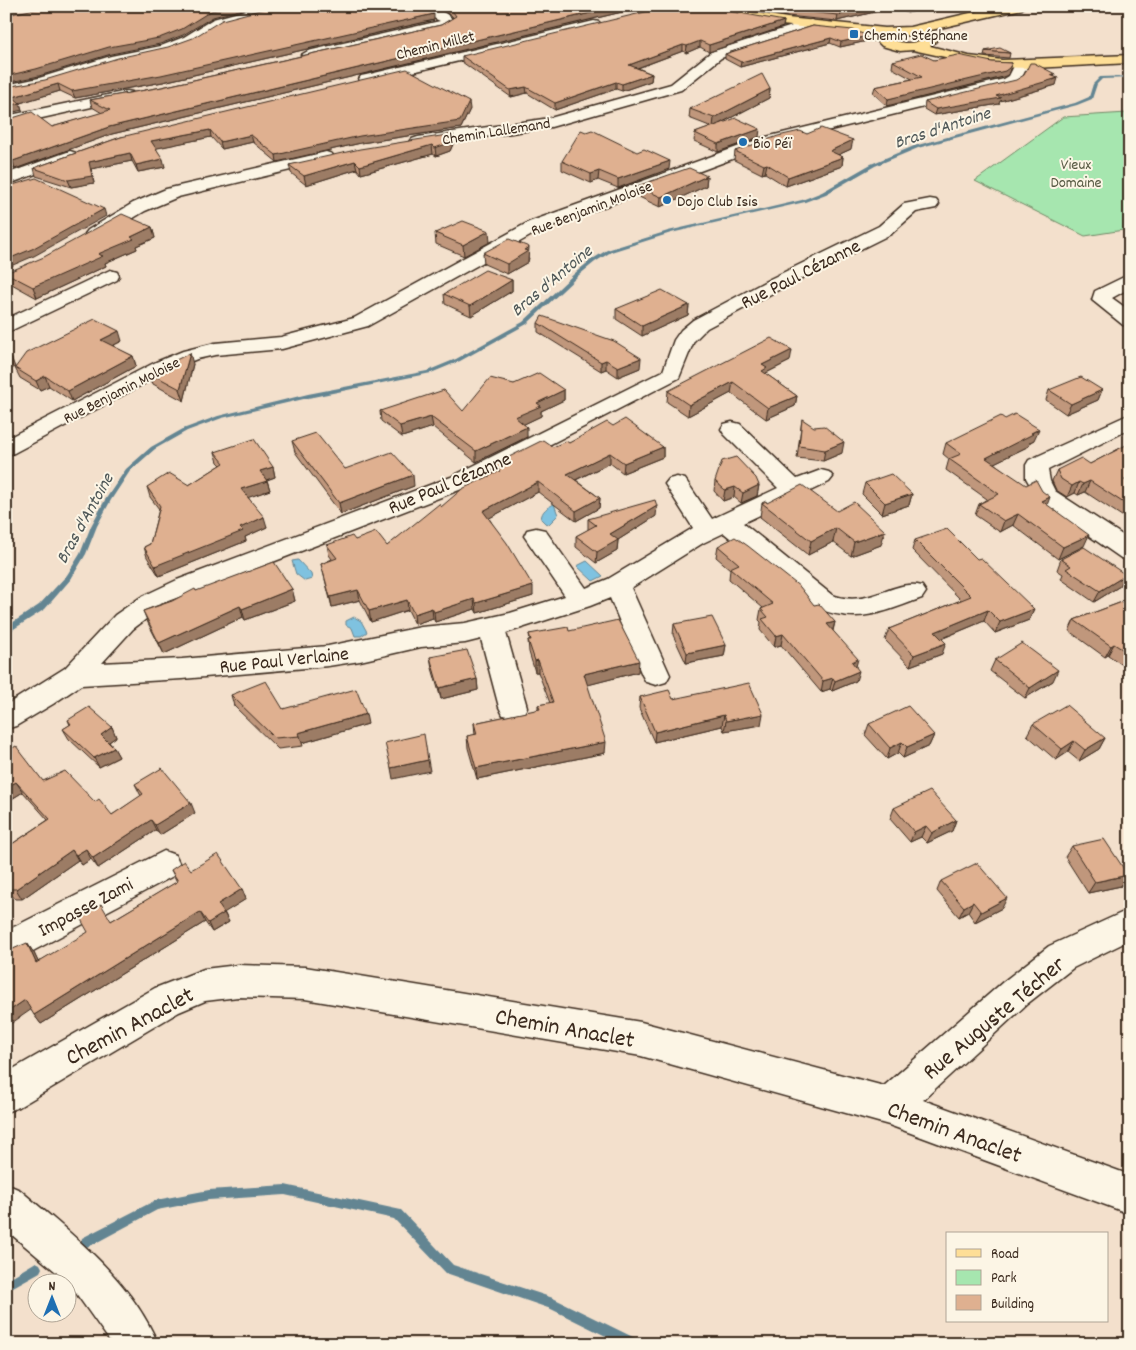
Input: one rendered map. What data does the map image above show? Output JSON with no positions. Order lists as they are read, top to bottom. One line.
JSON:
{"streets":{"street":["Chemin Millet","Chemin Lallemand","Rue Benjamin Moloise","Rue Paul Cézanne","Rue Paul Verlaine","Impasse Zami","Rue Auguste Técher","Chemin Anaclet"]},"crossings":[["Rue Paul Cézanne","Rue Paul Verlaine"],["Rue Auguste Técher","Chemin Anaclet"]],"water":["Bras d'Antoine"],"parks":["Vieux Domaine"],"places":{"transit":["Chemin Stéphane"],"other":["Bio Péï","Dojo Club Isis"]},"legend":["Road","Park","Building"],"north":"top"}
